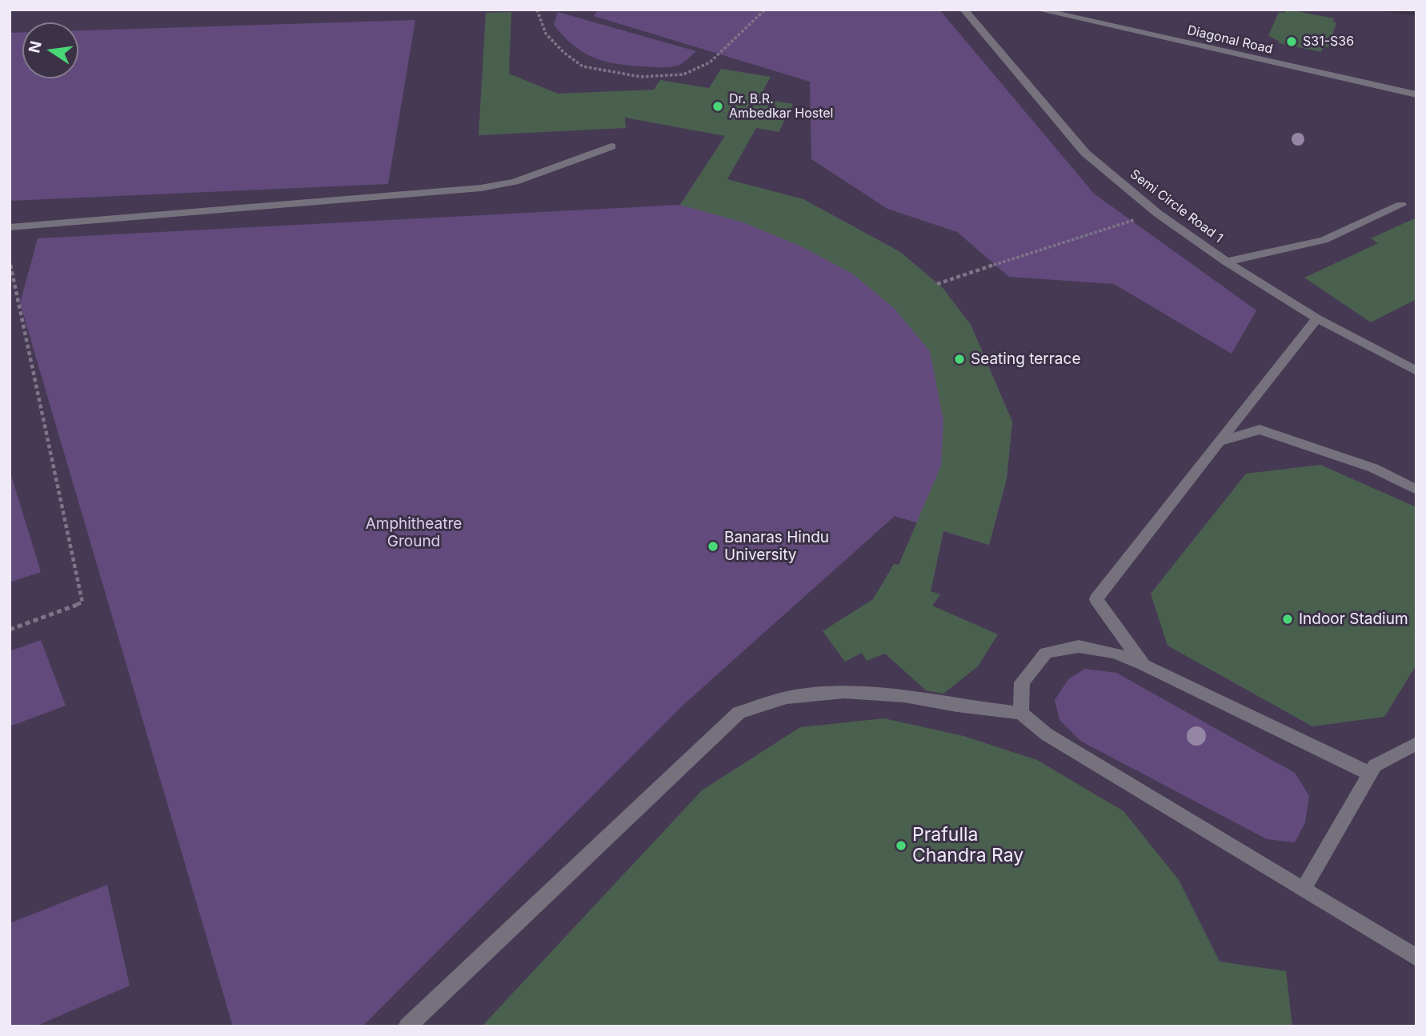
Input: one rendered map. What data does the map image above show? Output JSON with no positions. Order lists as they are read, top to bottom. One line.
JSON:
{"streets":{"lane":["Diagonal Road","Semi Circle Road 1"]},"parks":["Amphitheatre Ground"],"places":["S31-S36","Dr. B.R. Ambedkar Hostel","Seating terrace","Banaras Hindu University","Indoor Stadium","Prafulla Chandra Ray"],"north":"left"}
